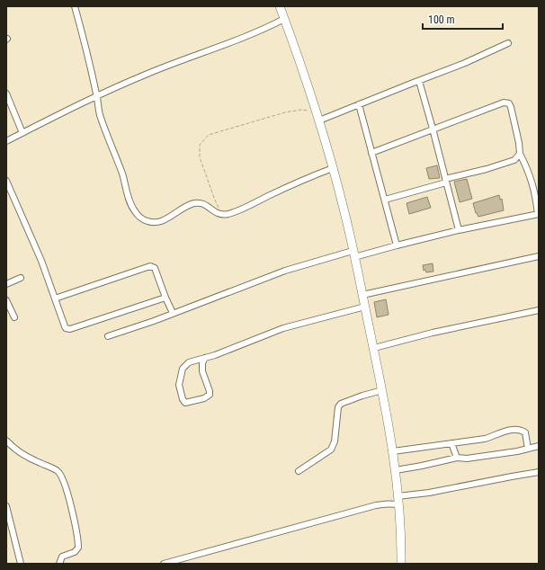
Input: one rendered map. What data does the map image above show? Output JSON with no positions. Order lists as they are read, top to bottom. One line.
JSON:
{"scale_bar":"100 m"}
